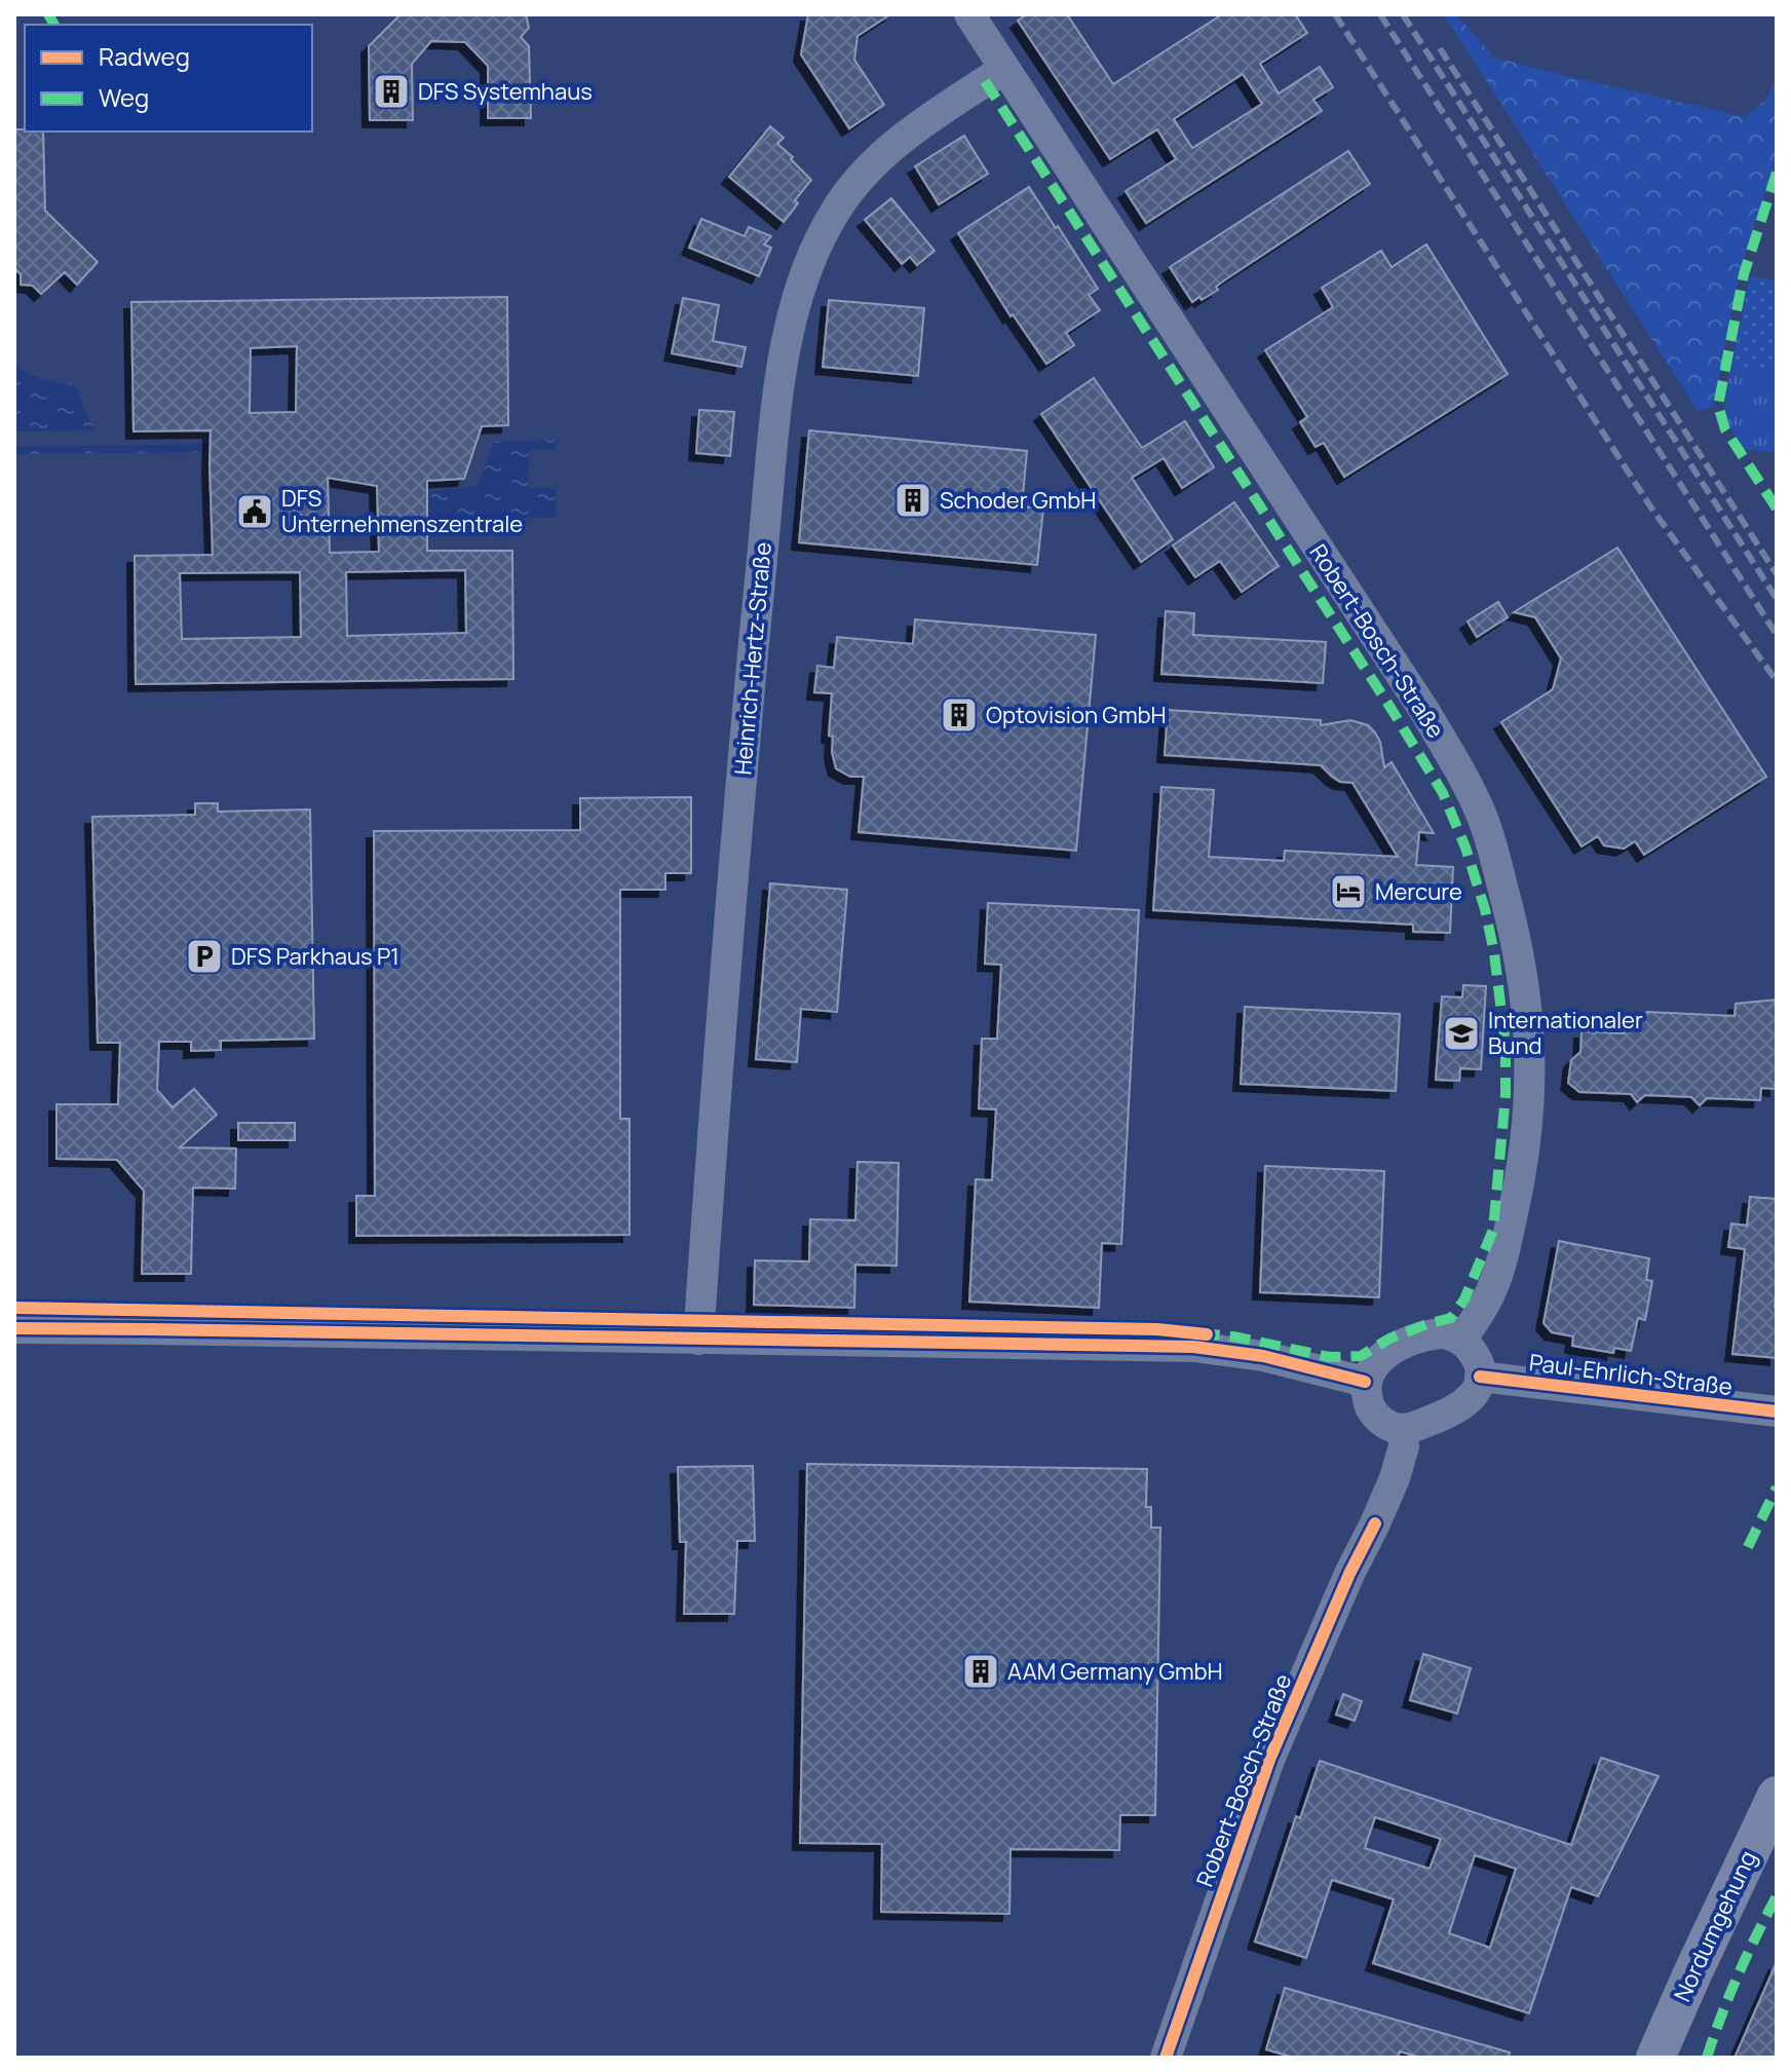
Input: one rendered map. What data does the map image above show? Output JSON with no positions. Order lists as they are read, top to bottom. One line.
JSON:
{"streets":{"main road":["Nordumgehung"],"street":["Robert-Bosch-Straße","Heinrich-Hertz-Straße","Paul-Ehrlich-Straße"]},"crossings":[["Robert-Bosch-Straße","Heinrich-Hertz-Straße"],["Robert-Bosch-Straße","Paul-Ehrlich-Straße"]],"places":{"building":["DFS Systemhaus","Schoder GmbH","Optovision GmbH","AAM Germany GmbH"],"public building":["DFS Unternehmenszentrale"],"hotel":["Mercure"],"parking":["DFS Parkhaus P1"],"school or university":["Internationaler Bund"]},"legend":["Radweg","Weg"]}
